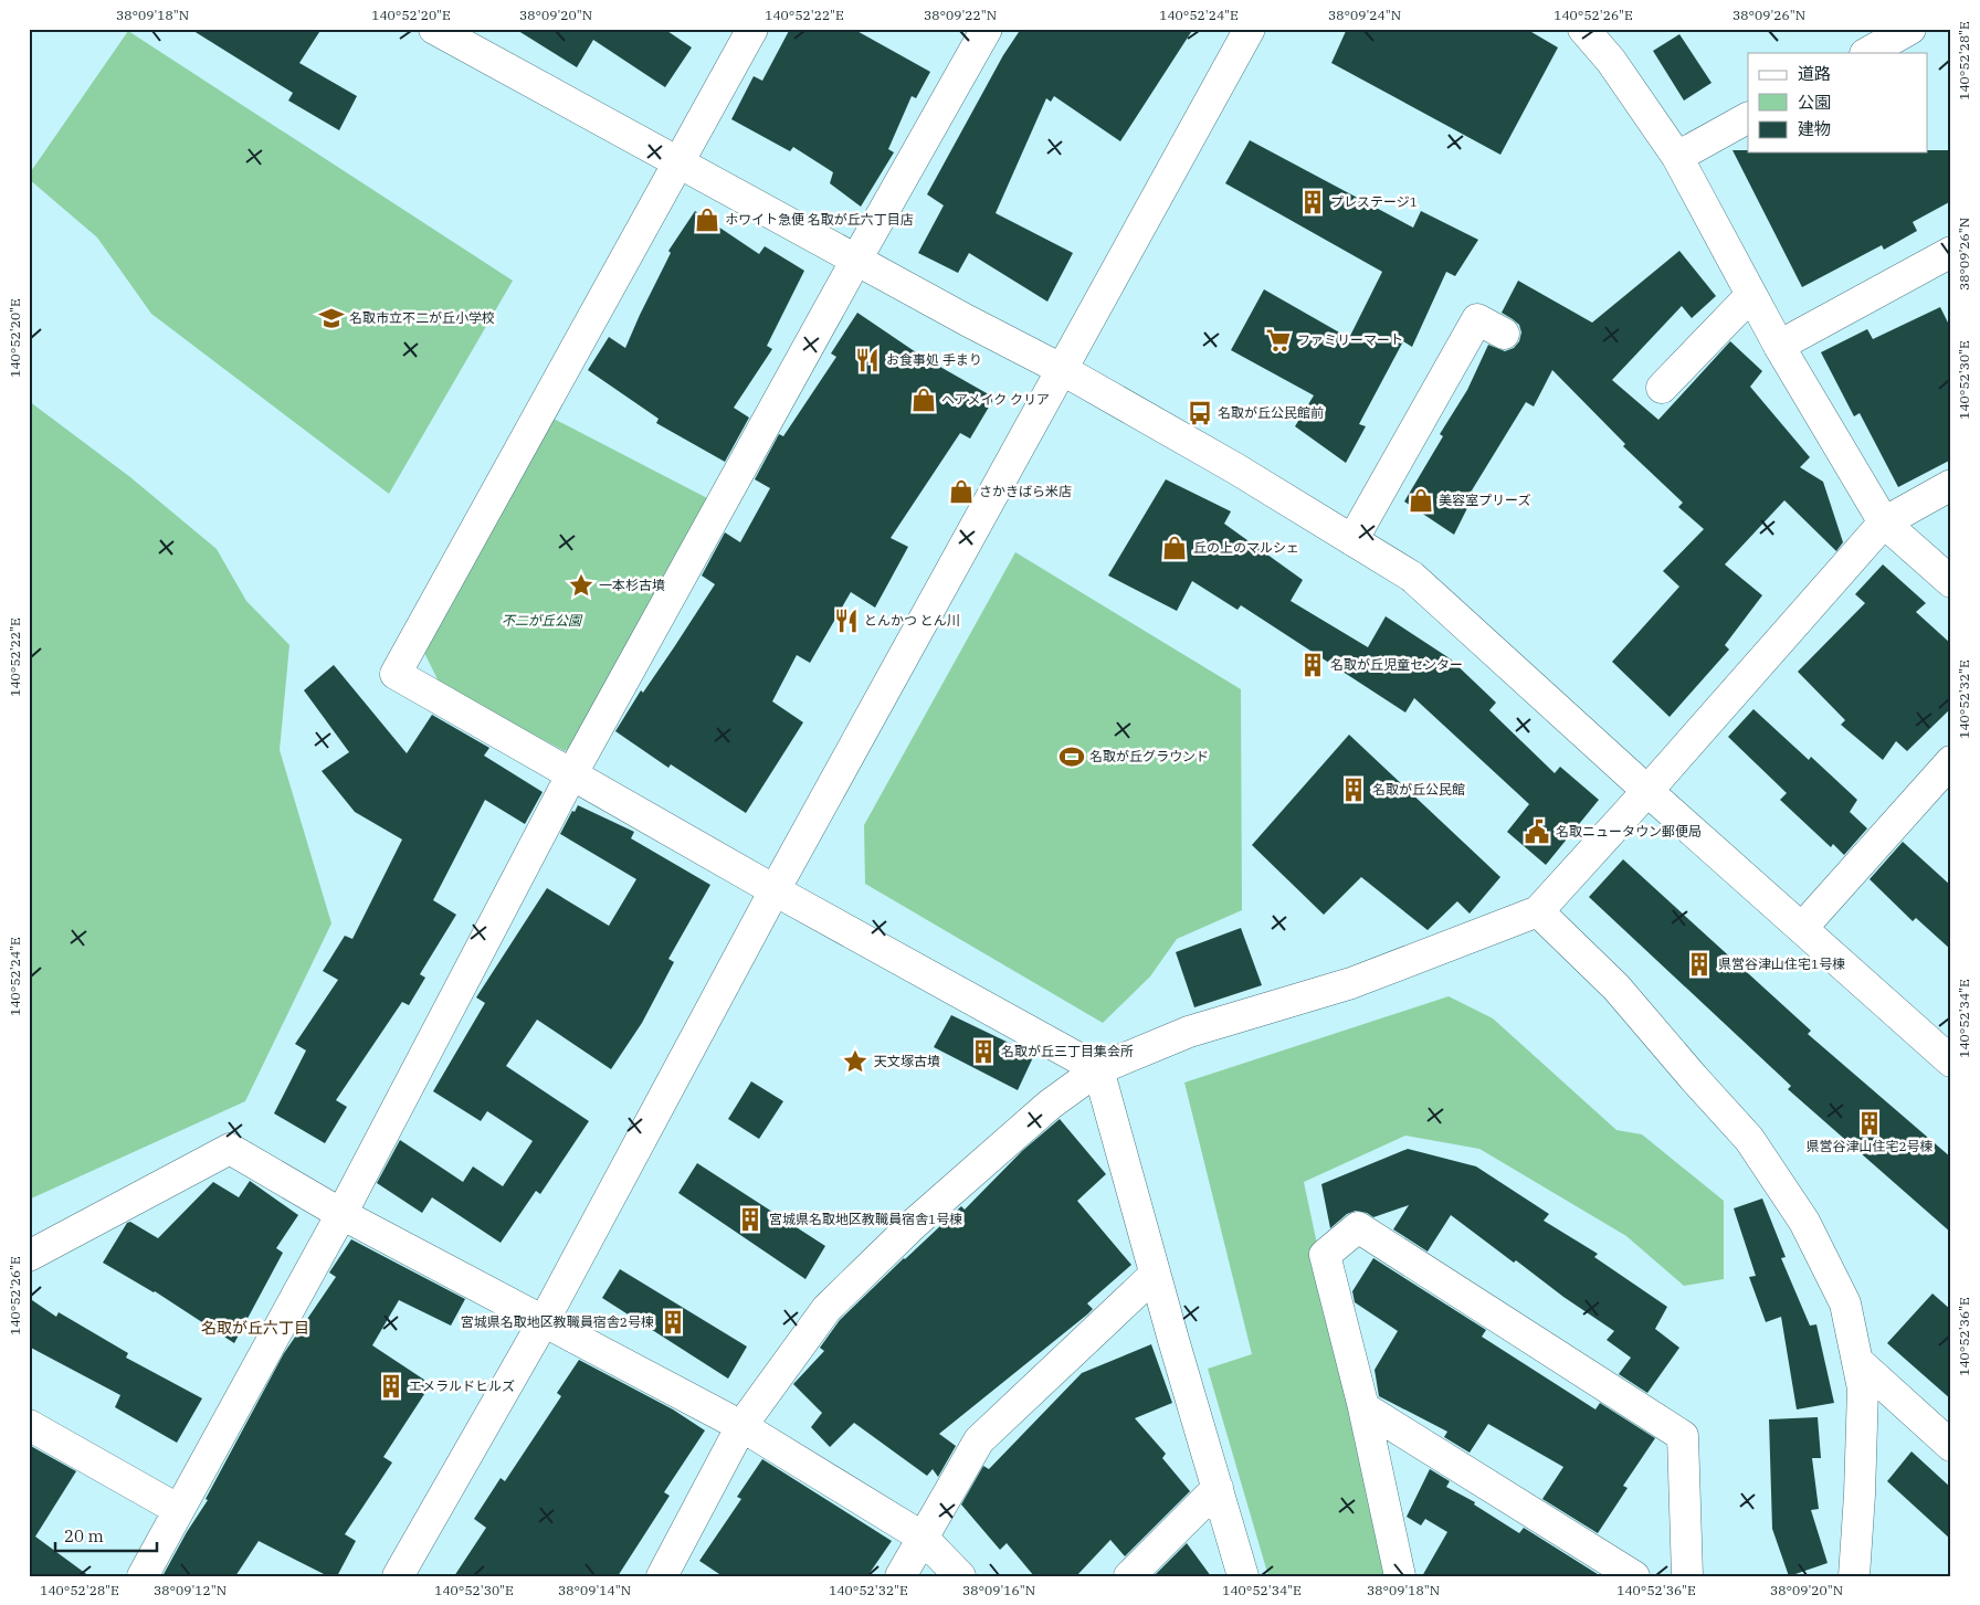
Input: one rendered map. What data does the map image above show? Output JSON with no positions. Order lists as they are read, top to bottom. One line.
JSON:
{"districts":["名取が丘六丁目"],"parks":["不二が丘公園"],"places":{"building":["プレステージ1","名取が丘児童センター","名取が丘公民館","県営谷津山住宅1号棟","名取が丘三丁目集会所","県営谷津山住宅2号棟","宮城県名取地区教職員宿舎1号棟","宮城県名取地区教職員宿舎2号棟","エメラルドヒルズ"],"shop":["ホワイト急便 名取が丘六丁目店","ヘアメイク クリア","さかきばら米店","美容室プリーズ","丘の上のマルシェ"],"school or university":["名取市立不二が丘小学校"],"supermarket":["ファミリーマート"],"restaurant":["お食事処 手まり","とんかつ とん川"],"bus stop":["名取が丘公民館前"],"place":["一本杉古墳","天文塚古墳"],"sports":["名取が丘グラウンド"],"public building":["名取ニュータウン郵便局"]},"legend":["道路","公園","建物"],"scale_bar":"20 m","coordinates":["38°09'18\"N","140°52'20\"E","38°09'20\"N","140°52'22\"E","38°09'22\"N","140°52'24\"E","38°09'24\"N","140°52'26\"E","38°09'26\"N","140°52'28\"E","140°52'30\"E","140°52'32\"E","140°52'34\"E","140°52'36\"E","38°09'12\"N","38°09'14\"N","38°09'16\"N"]}
